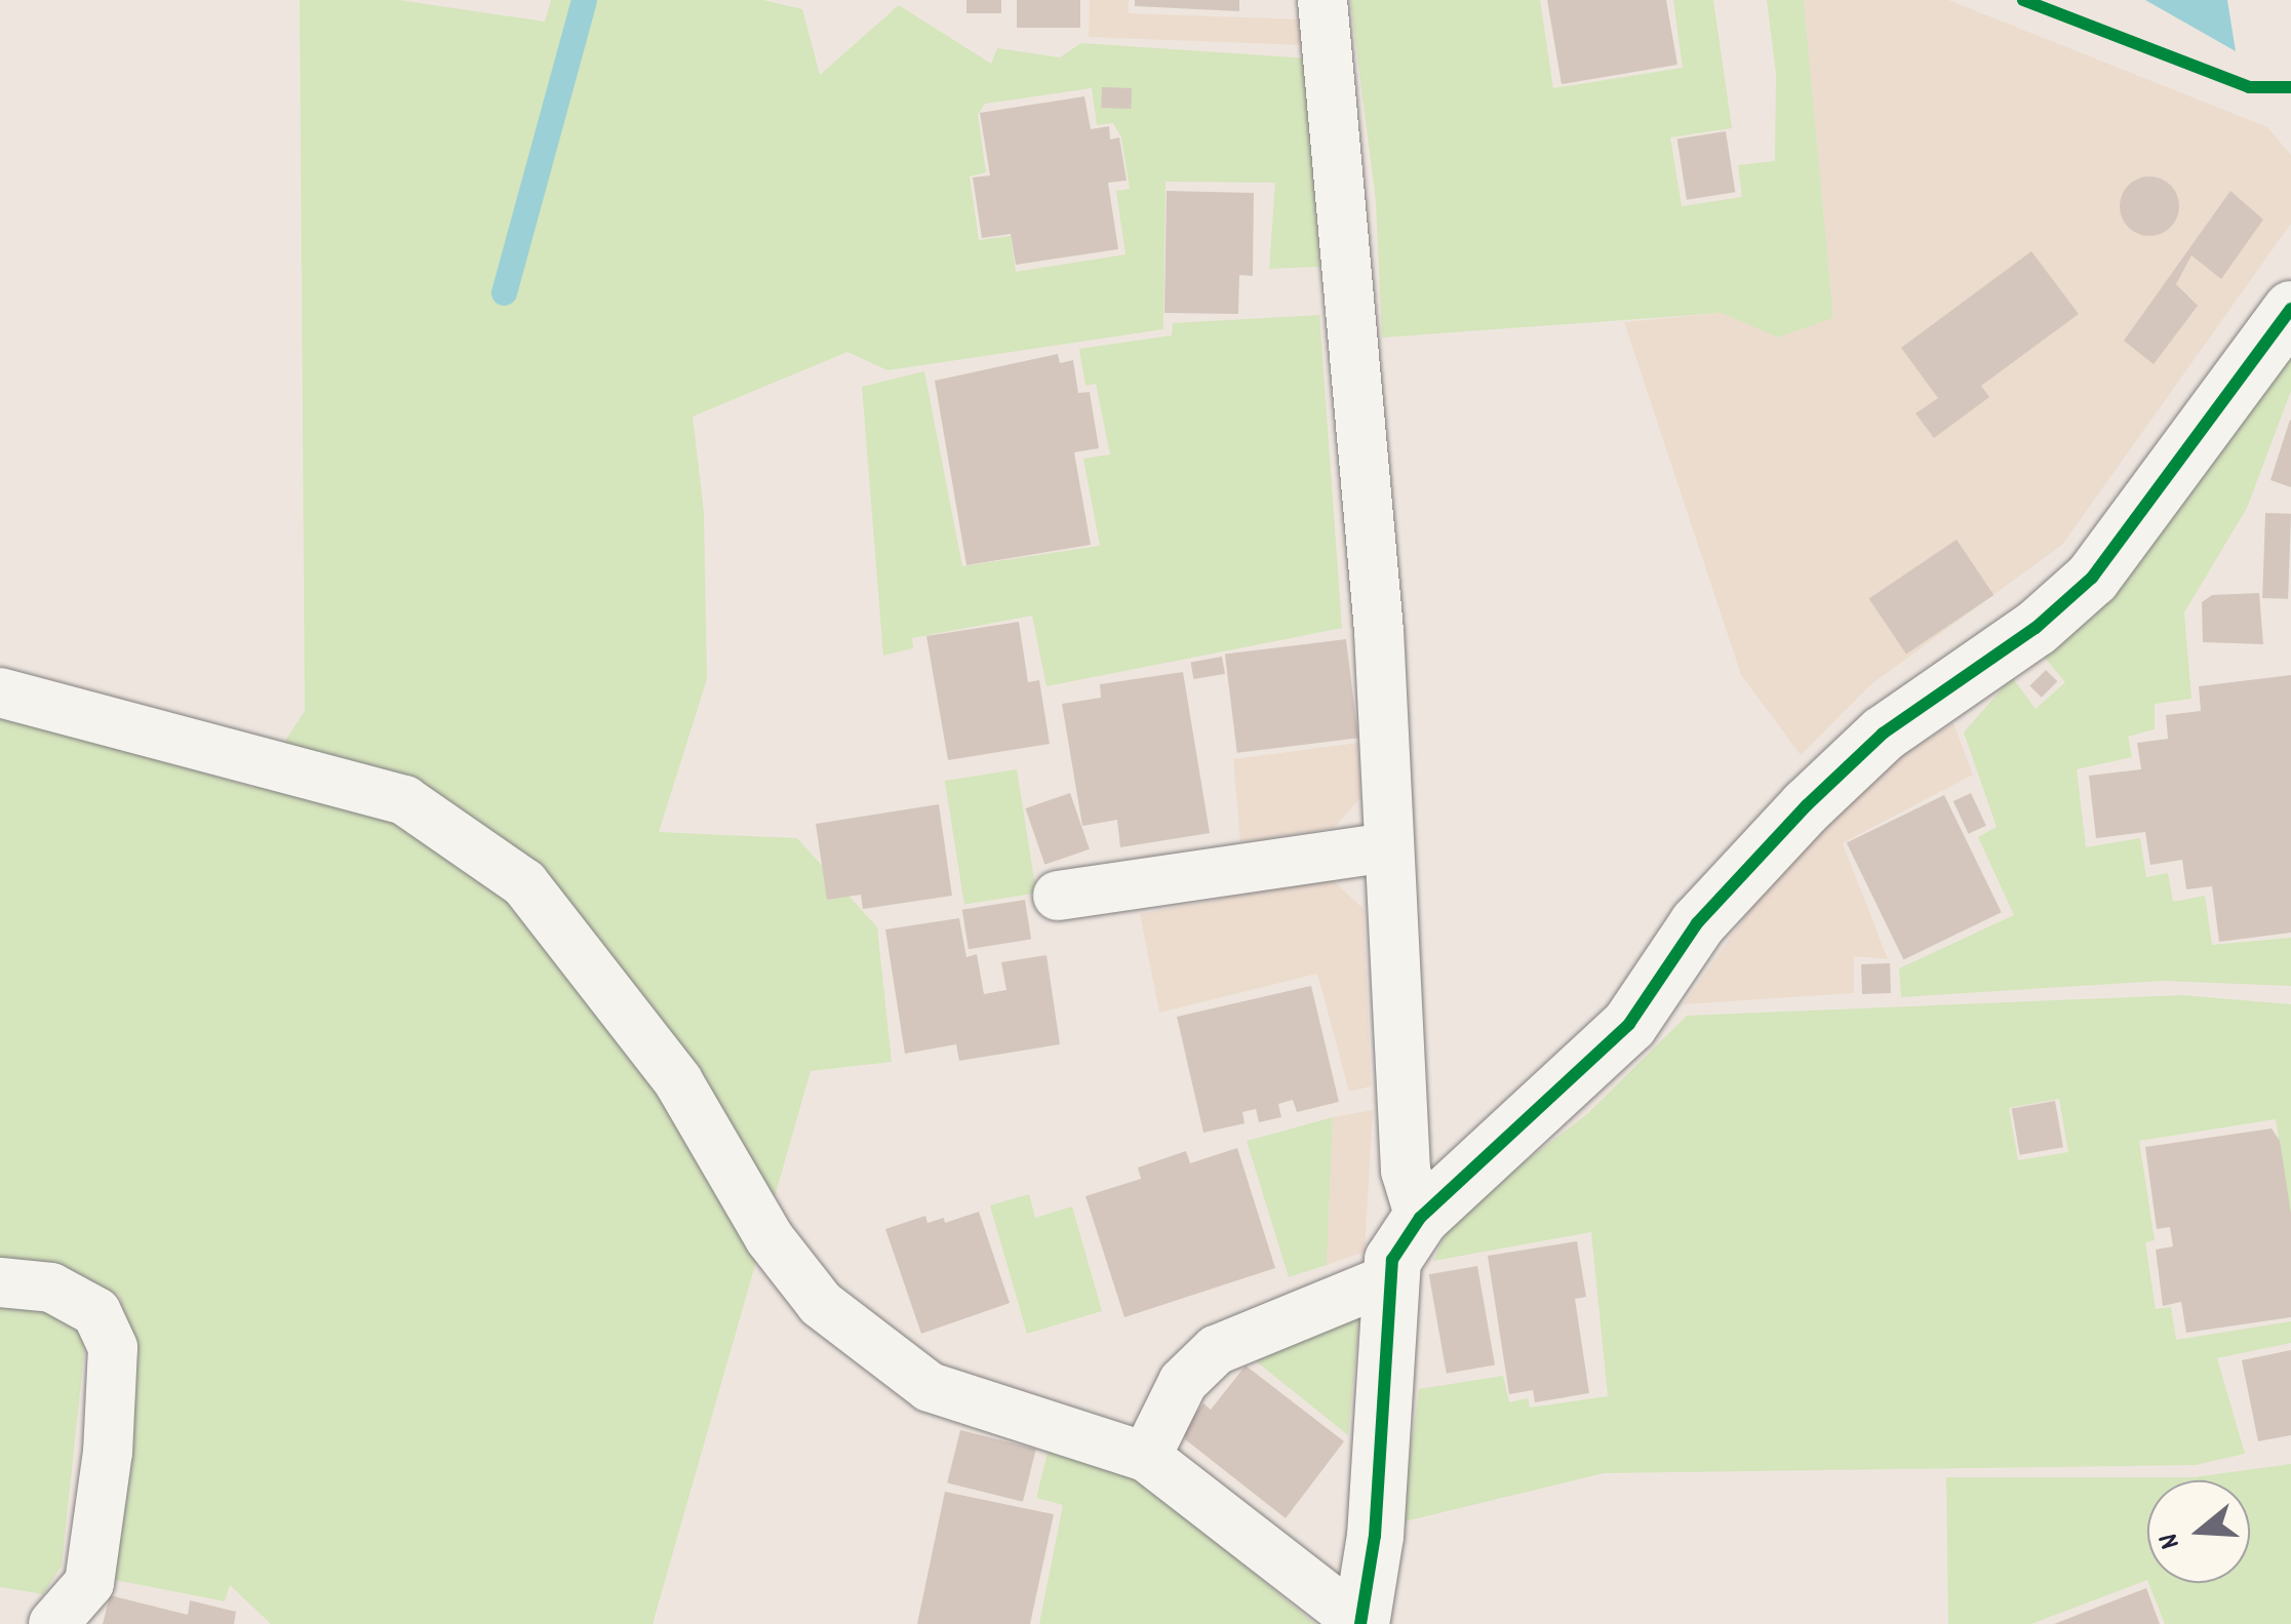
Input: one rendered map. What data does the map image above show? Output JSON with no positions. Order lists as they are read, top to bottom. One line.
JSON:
{"north":"left"}
